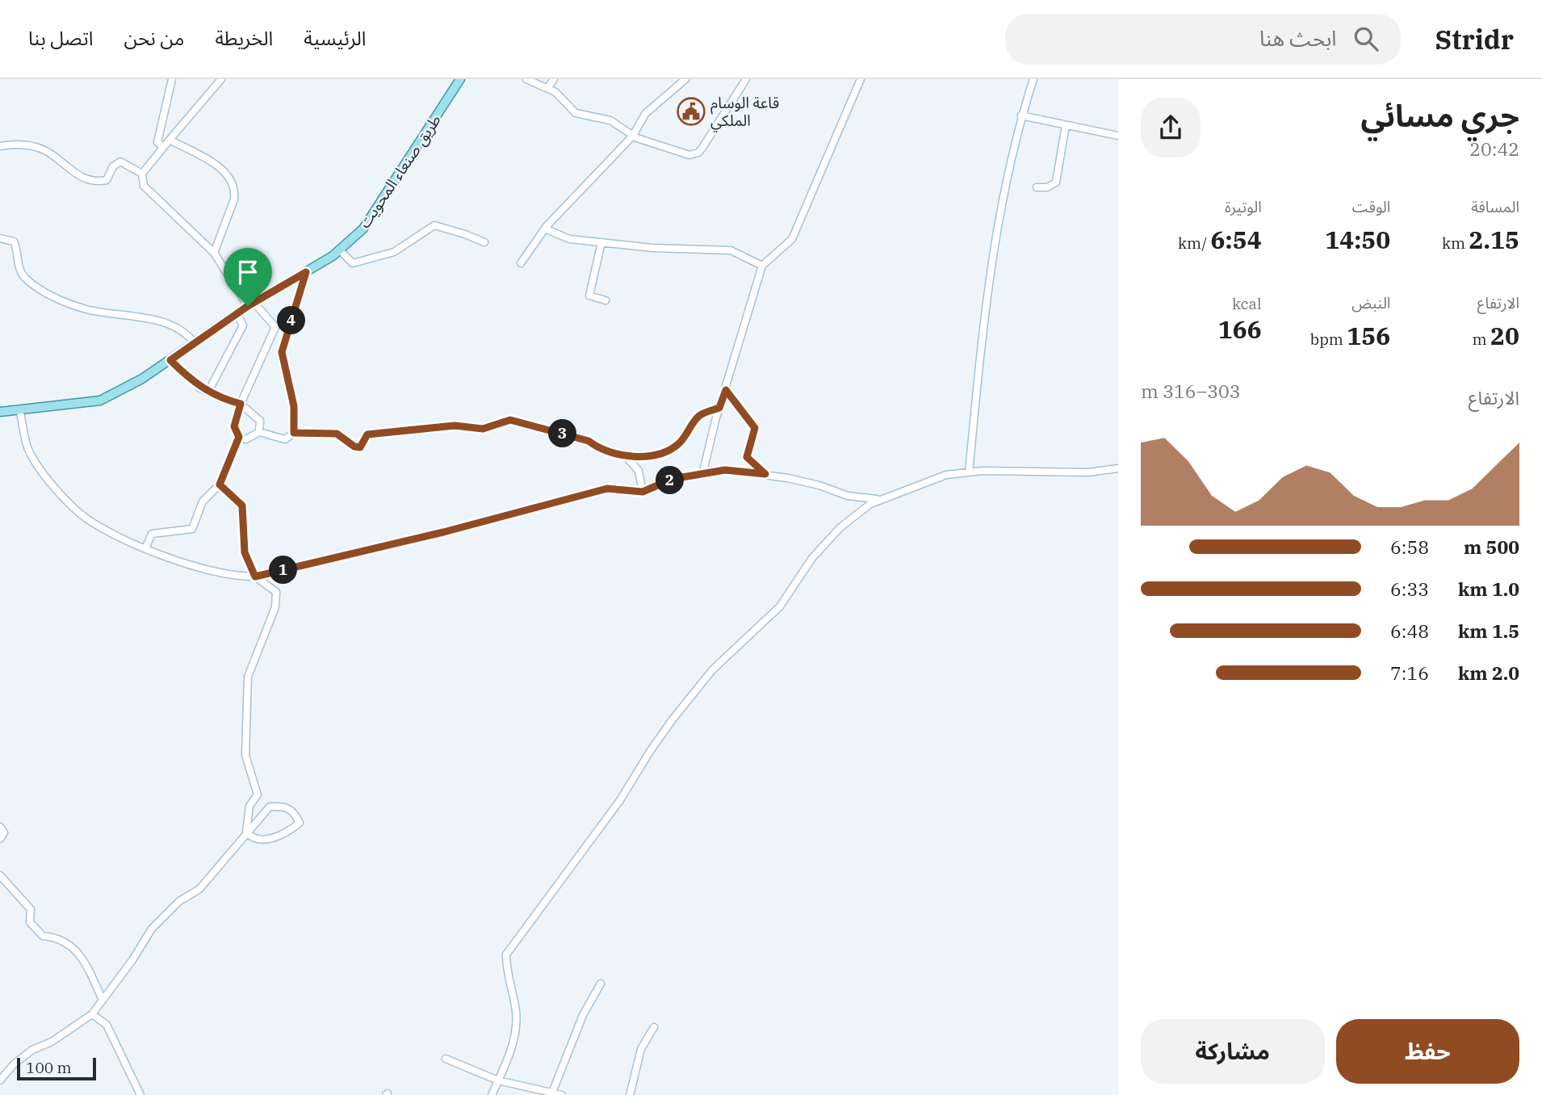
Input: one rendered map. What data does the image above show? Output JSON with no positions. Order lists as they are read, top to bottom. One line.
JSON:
{"streets":{"main road":["طريق صنعاء المحويت"]},"places":{"public building":["قاعة الوسام الملكي"]},"scale_bar":"100 m","page":{"header":"Stridr","search":"ابحث هنا","nav":["الرئيسية","الخريطة","من نحن","اتصل بنا"],"heading":["جري مسائي","20:42"],"stats":[["المسافة","2.15 km"],["الوقت","14:50"],["الوتيرة","6:54 /km"],["الارتفاع","20 m"],["النبض","156 bpm"],["kcal","166"]],"pins":["4","3","2","1"],"chart":["الارتفاع","303–316 m"],"list":[{"name":"500 m","note":"6:58"},{"name":"1.0 km","note":"6:33"},{"name":"1.5 km","note":"6:48"},{"name":"2.0 km","note":"7:16"}],"buttons":["حفظ","مشاركة"],"scale":"100 m"}}
